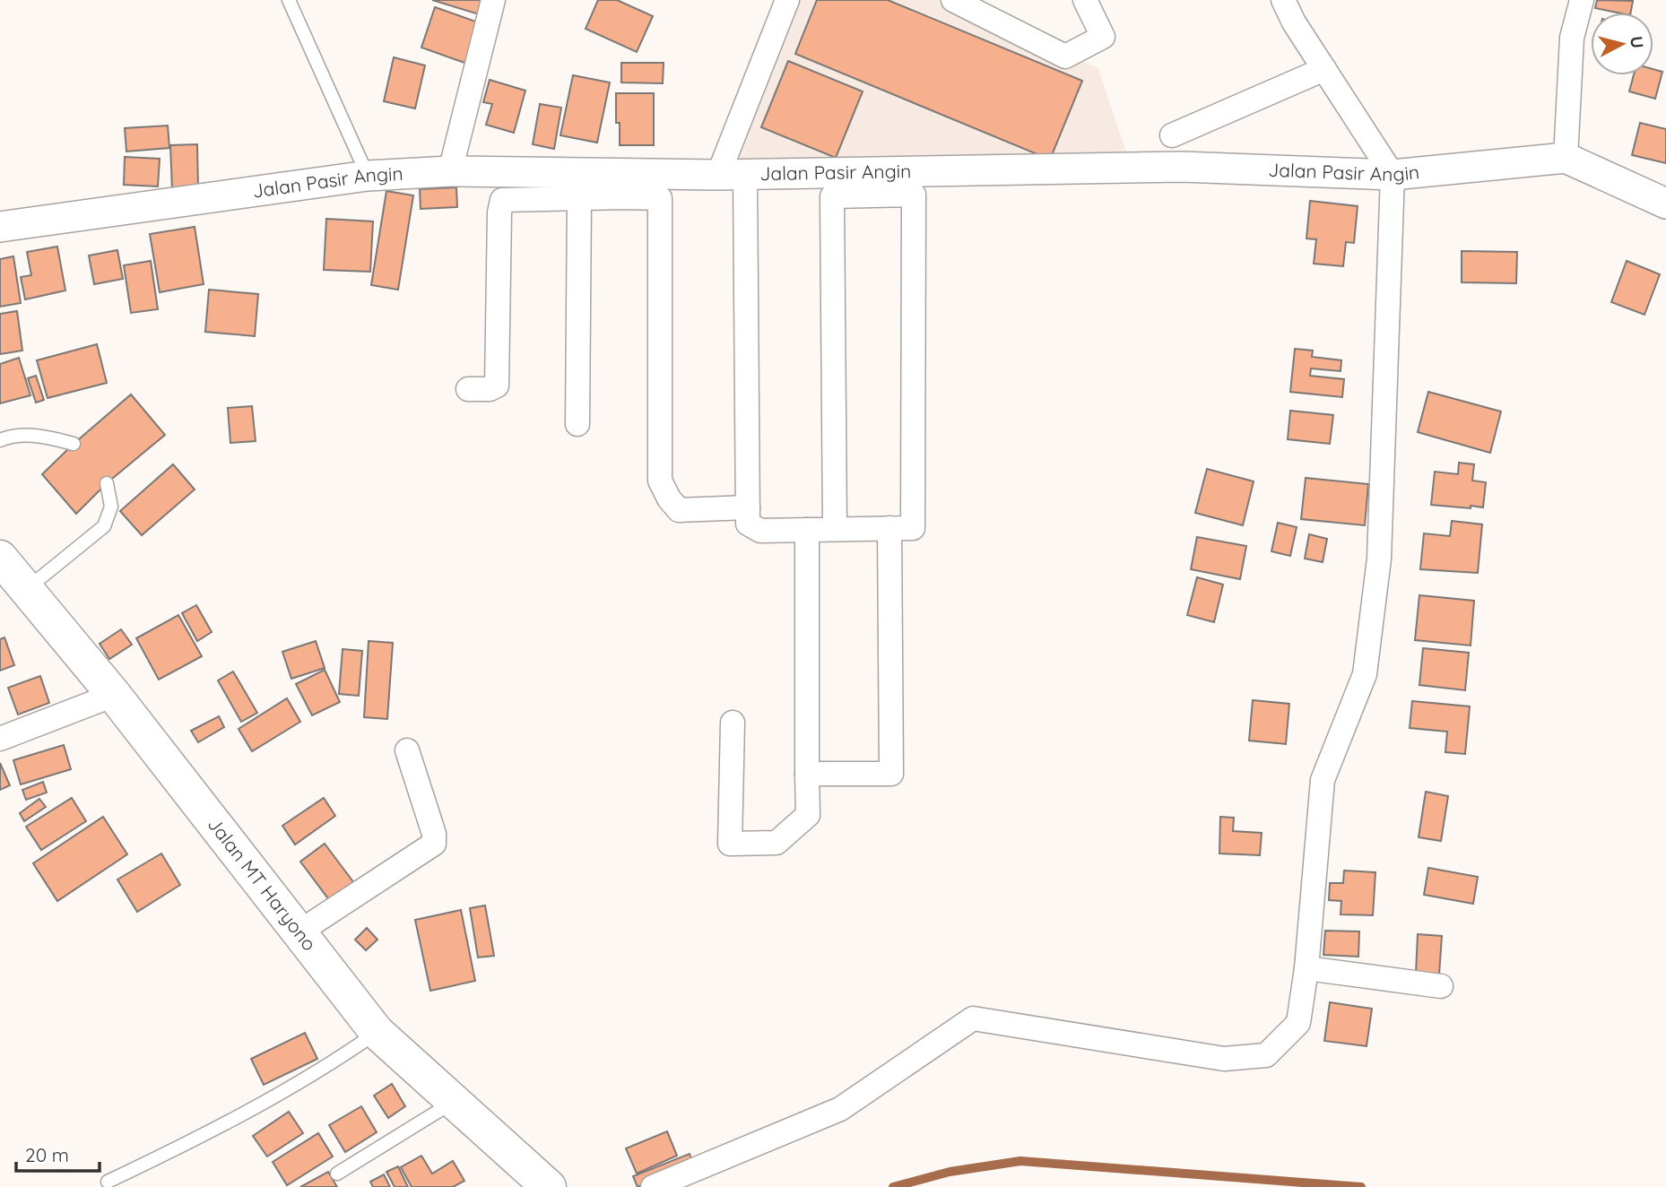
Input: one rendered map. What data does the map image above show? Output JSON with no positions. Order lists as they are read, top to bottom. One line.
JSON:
{"streets":{"main road":["Jalan MT Haryono"],"street":["Jalan Pasir Angin"]},"scale_bar":"20 m","north":"right"}
